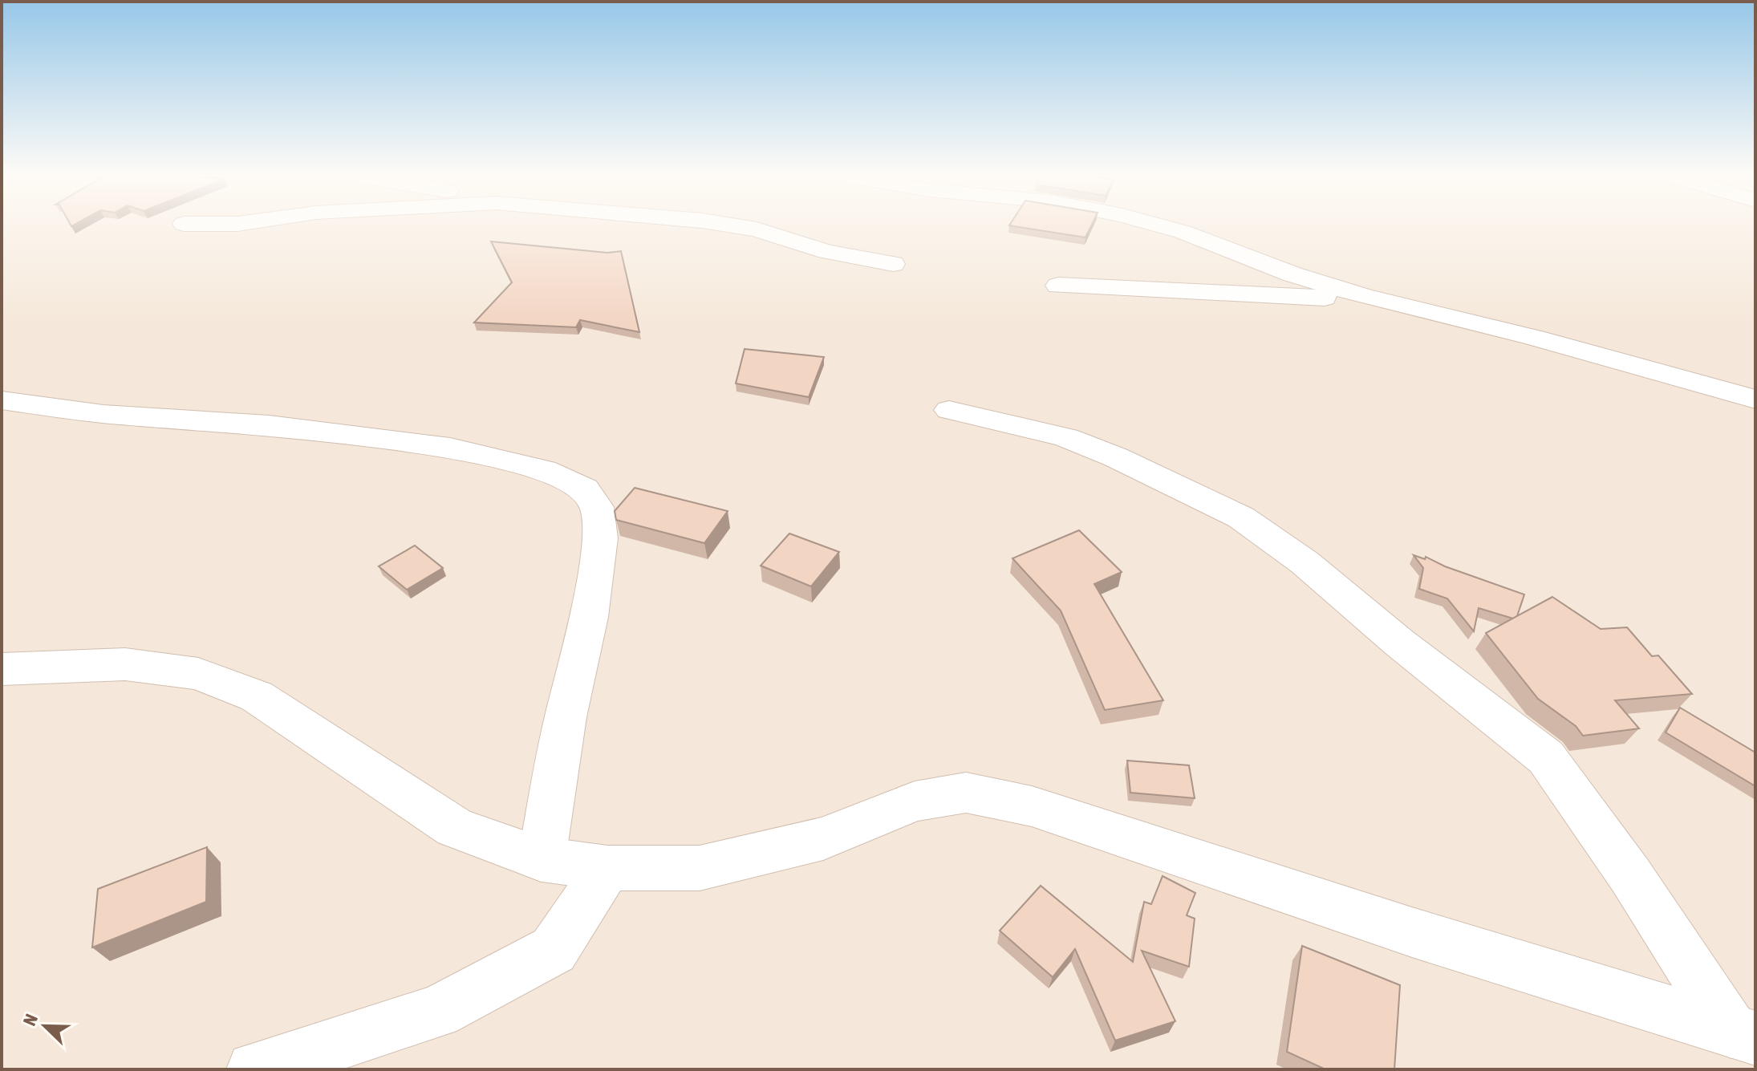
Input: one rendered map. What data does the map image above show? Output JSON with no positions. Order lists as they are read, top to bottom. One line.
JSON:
{"north":"top left"}
